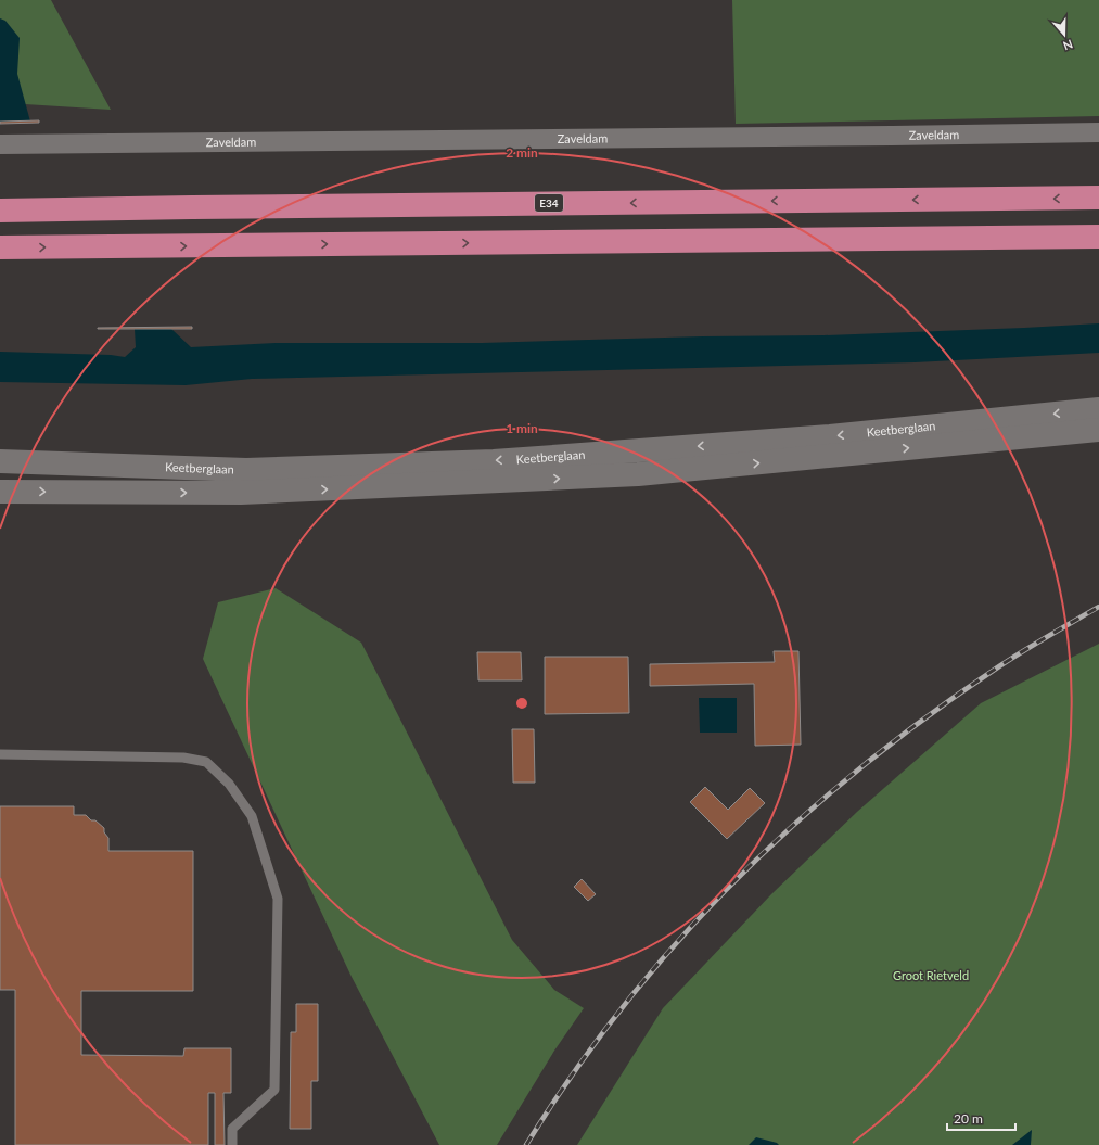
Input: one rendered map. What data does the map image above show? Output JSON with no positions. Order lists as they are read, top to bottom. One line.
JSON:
{"streets":{"highway":["E34"],"main road":["Keetberglaan"],"street":["Zaveldam"]},"parks":["Groot Rietveld"],"scale_bar":"20 m","north":"bottom","rings":["2 min","1 min"]}
